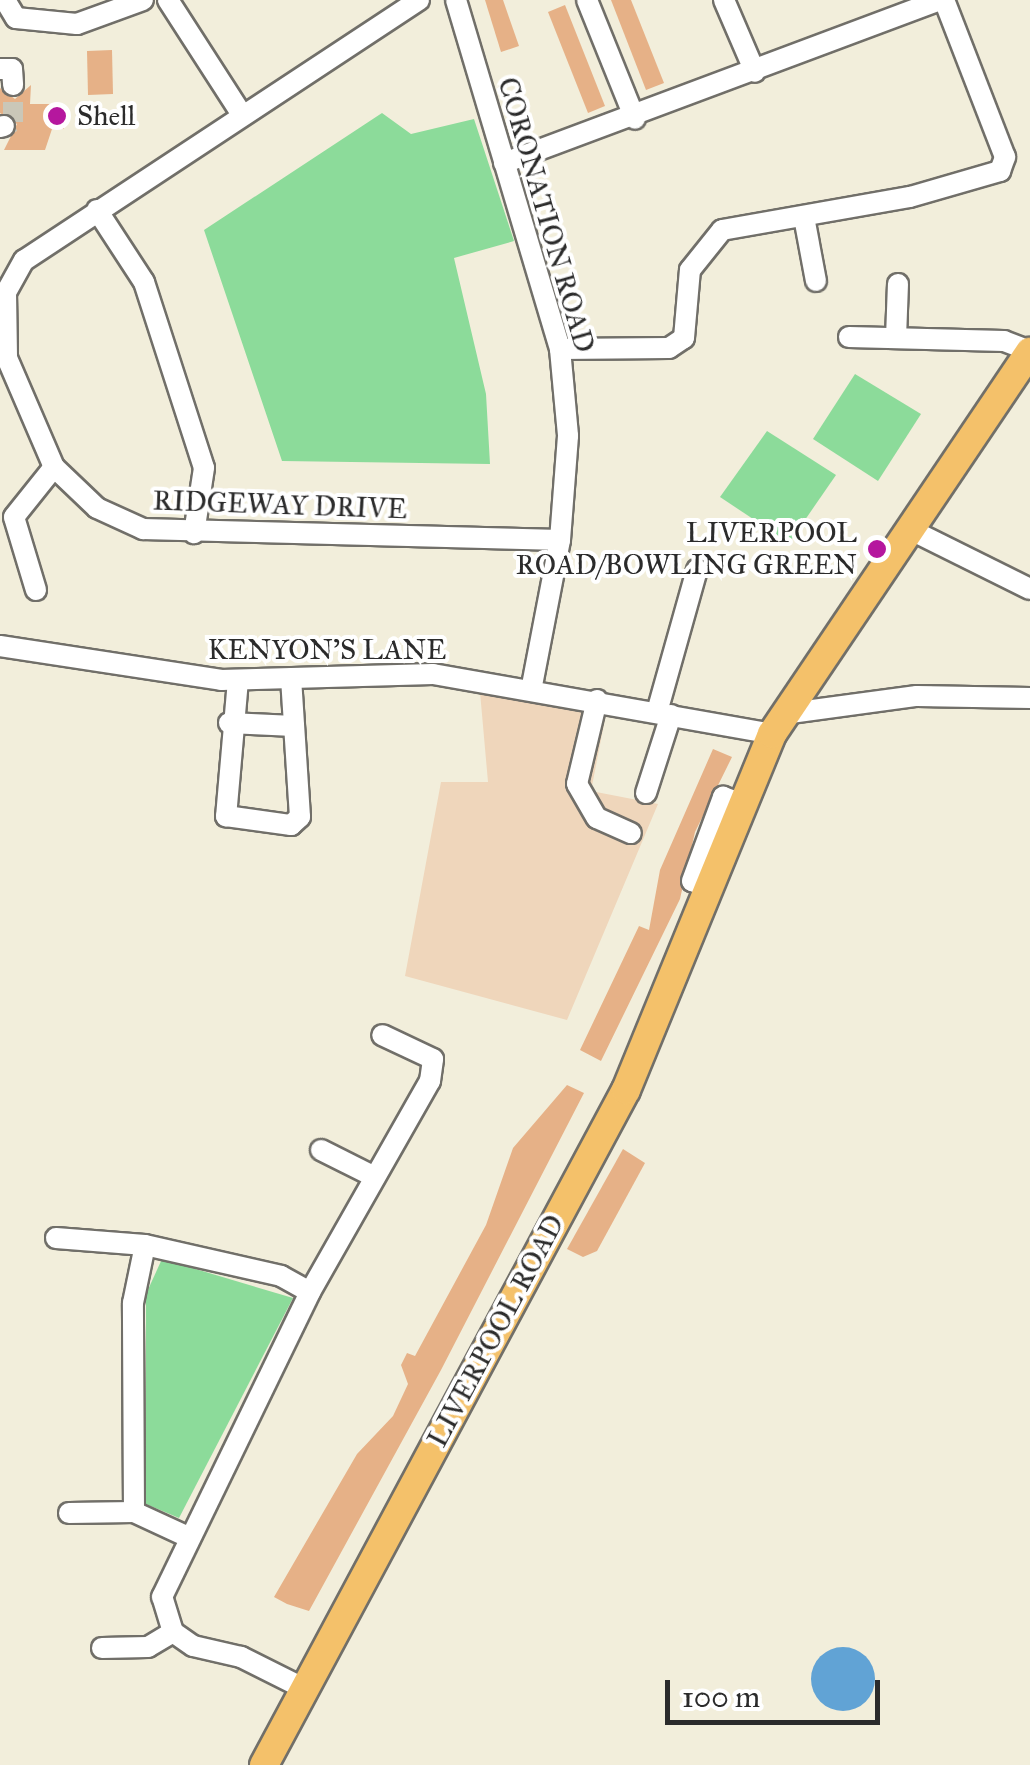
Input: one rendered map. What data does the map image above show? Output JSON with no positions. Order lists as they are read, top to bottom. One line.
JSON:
{"streets":{"main road":["LIVERPOOL ROAD"],"street":["CORONATION ROAD","RIDGEWAY DRIVE","KENYON'S LANE"]},"crossings":[["CORONATION ROAD","RIDGEWAY DRIVE"],["CORONATION ROAD","KENYON'S LANE"],["KENYON'S LANE","LIVERPOOL ROAD"]],"places":["Shell","LIVERPOOL ROAD/BOWLING GREEN"],"scale_bar":"100 m"}
